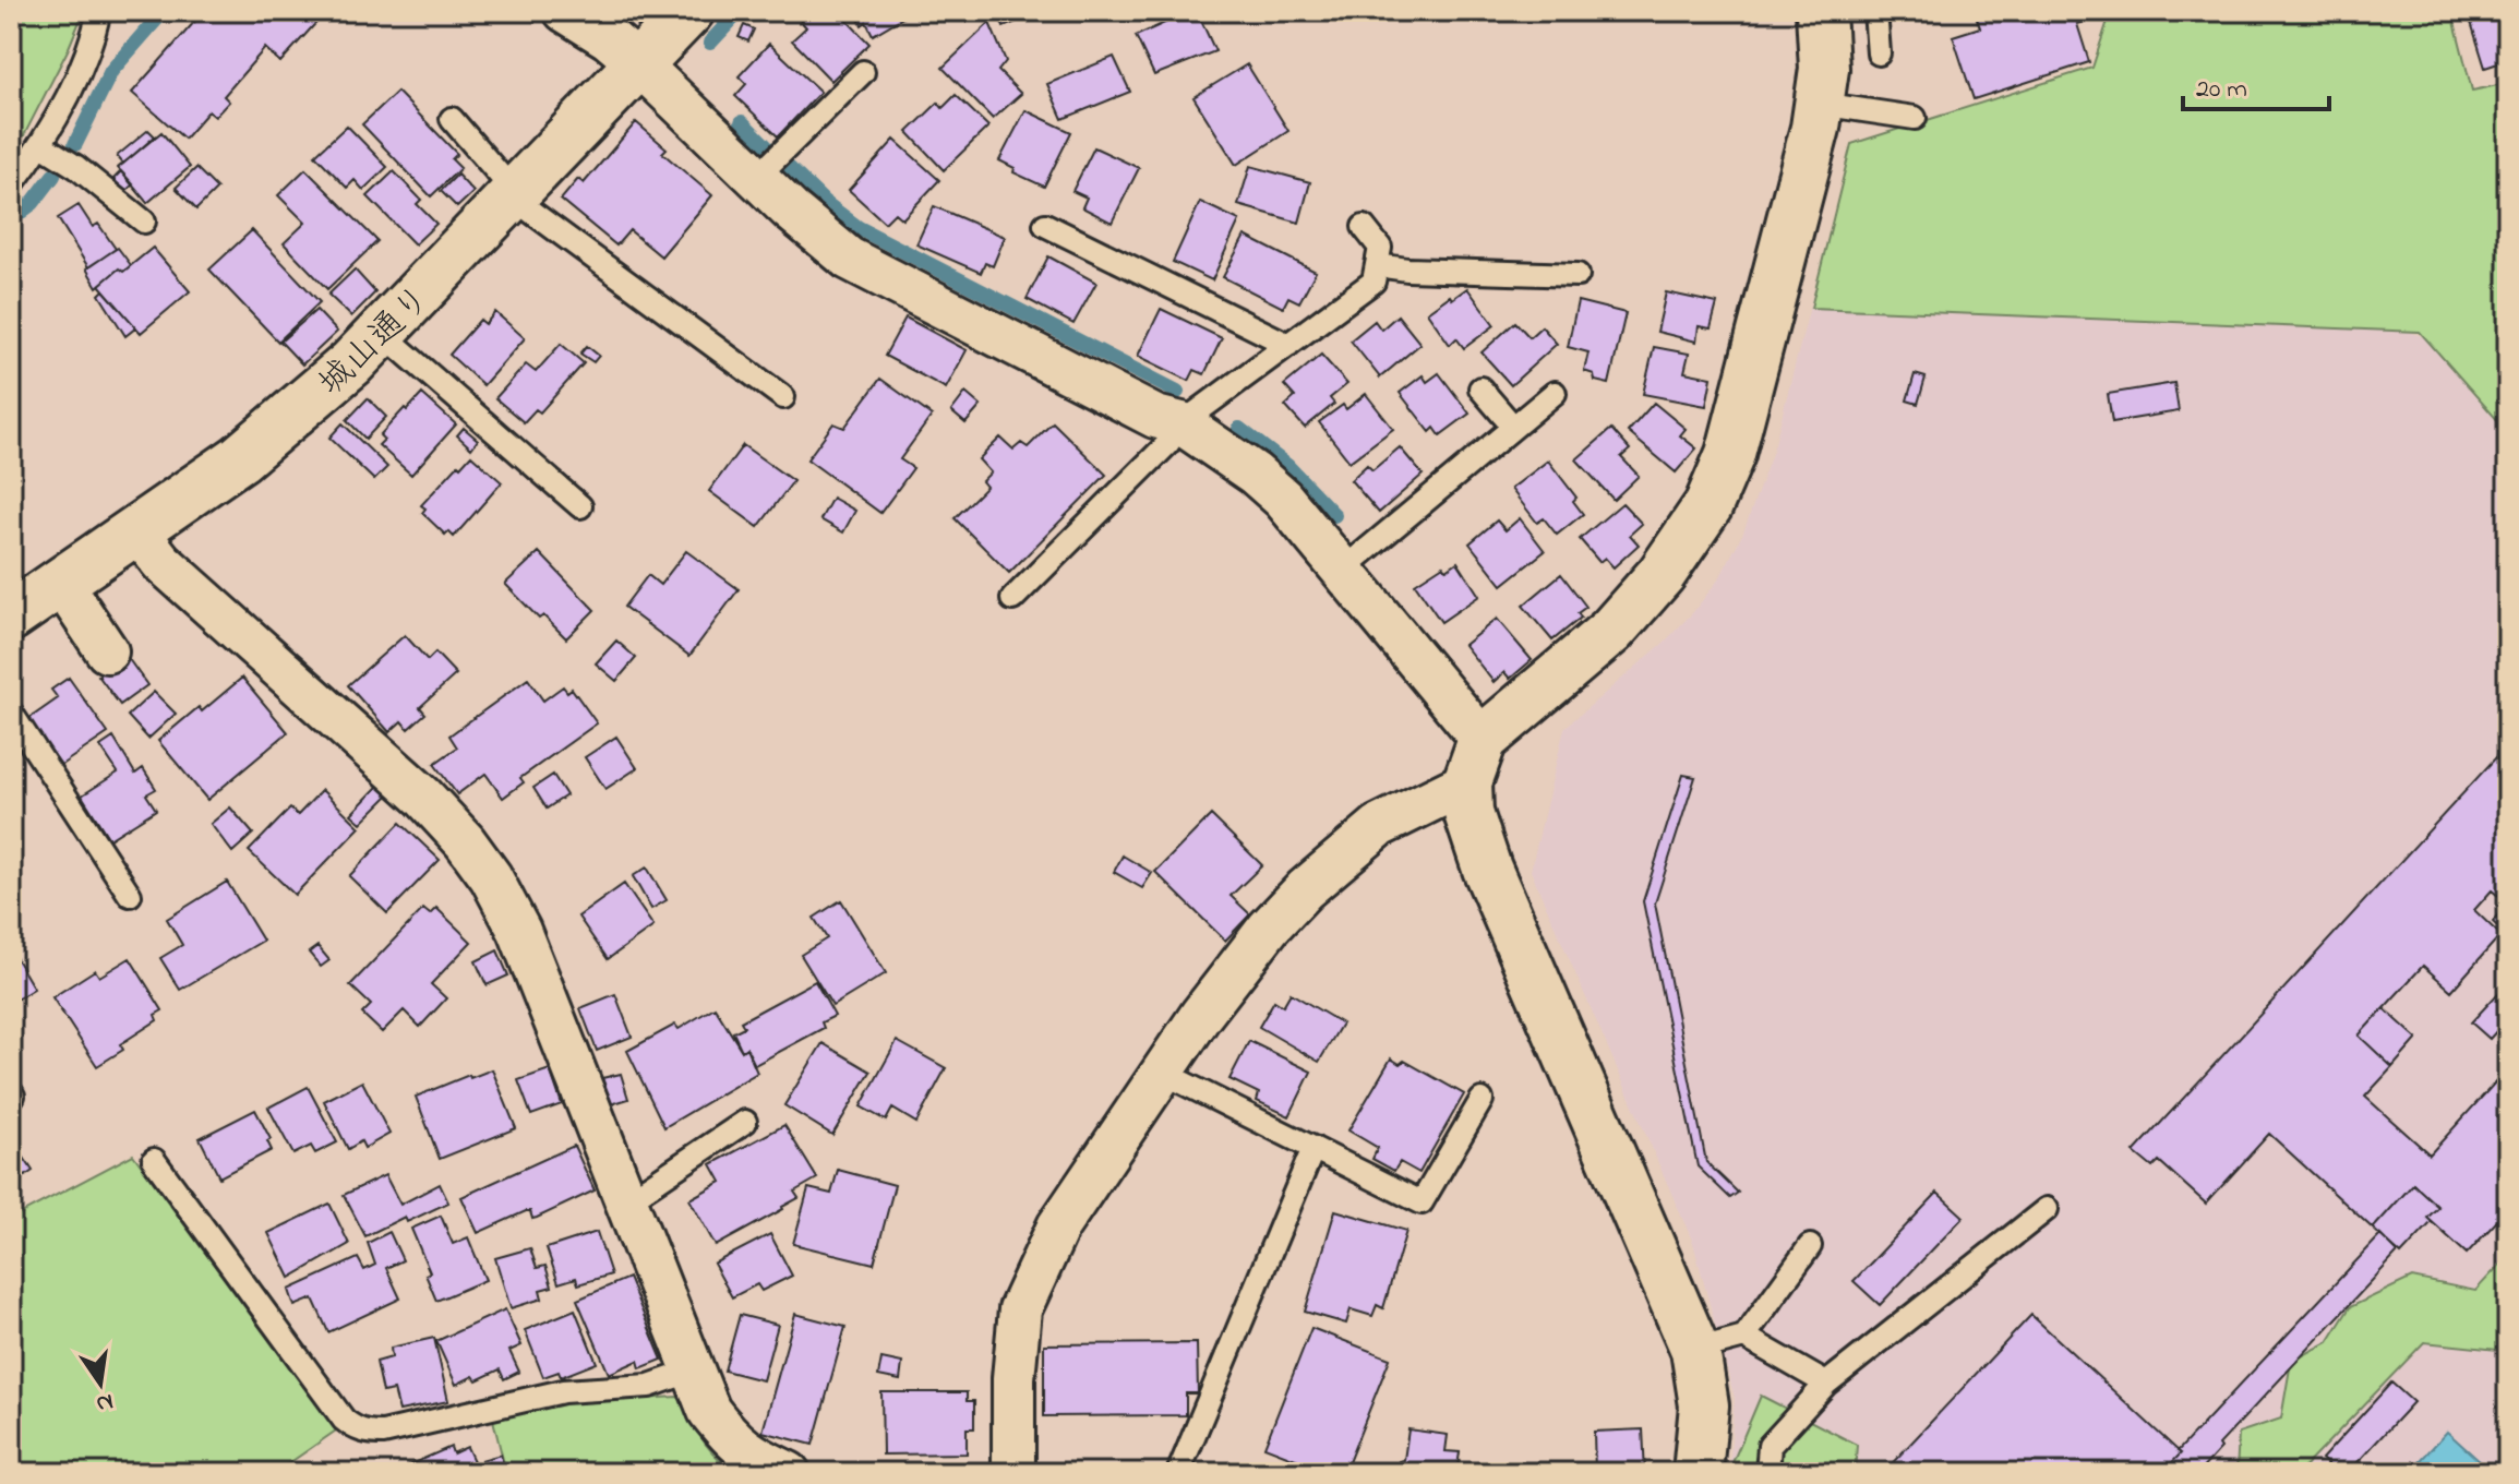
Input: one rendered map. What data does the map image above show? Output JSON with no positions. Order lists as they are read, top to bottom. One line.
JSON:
{"streets":{"street":["城山通り"]},"scale_bar":"20 m","north":"bottom"}
